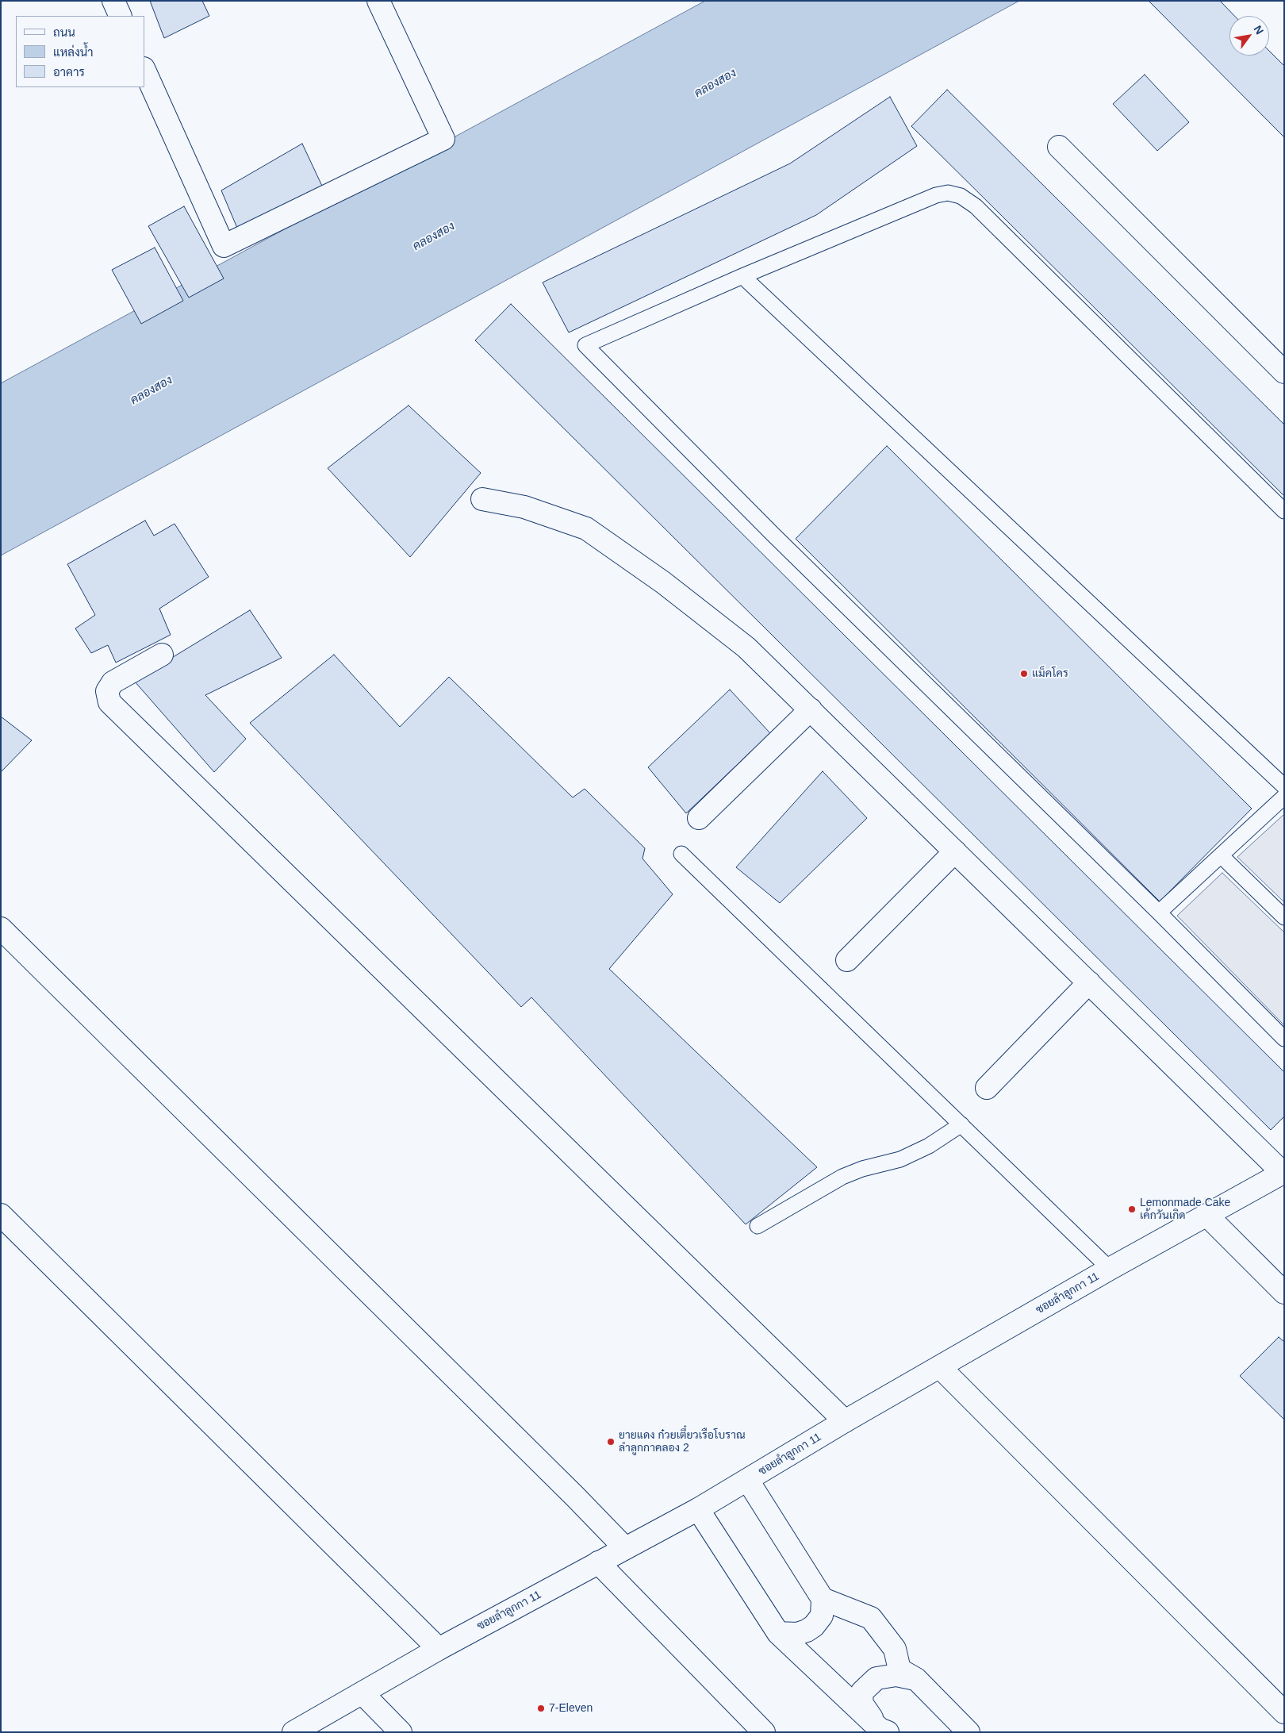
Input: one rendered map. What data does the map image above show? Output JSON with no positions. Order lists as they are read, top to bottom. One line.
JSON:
{"streets":{"street":["ซอยลำลูกกา 11"]},"water":["คลองสอง"],"places":["แม็คโคร","Lemonmade Cake เค้กวันเกิด","ยายแดง ก๋วยเตี๋ยวเรือโบราณ ลำลูกกาคลอง 2","7-Eleven"],"legend":["ถนน","แหล่งน้ำ","อาคาร"],"north":"top right"}
